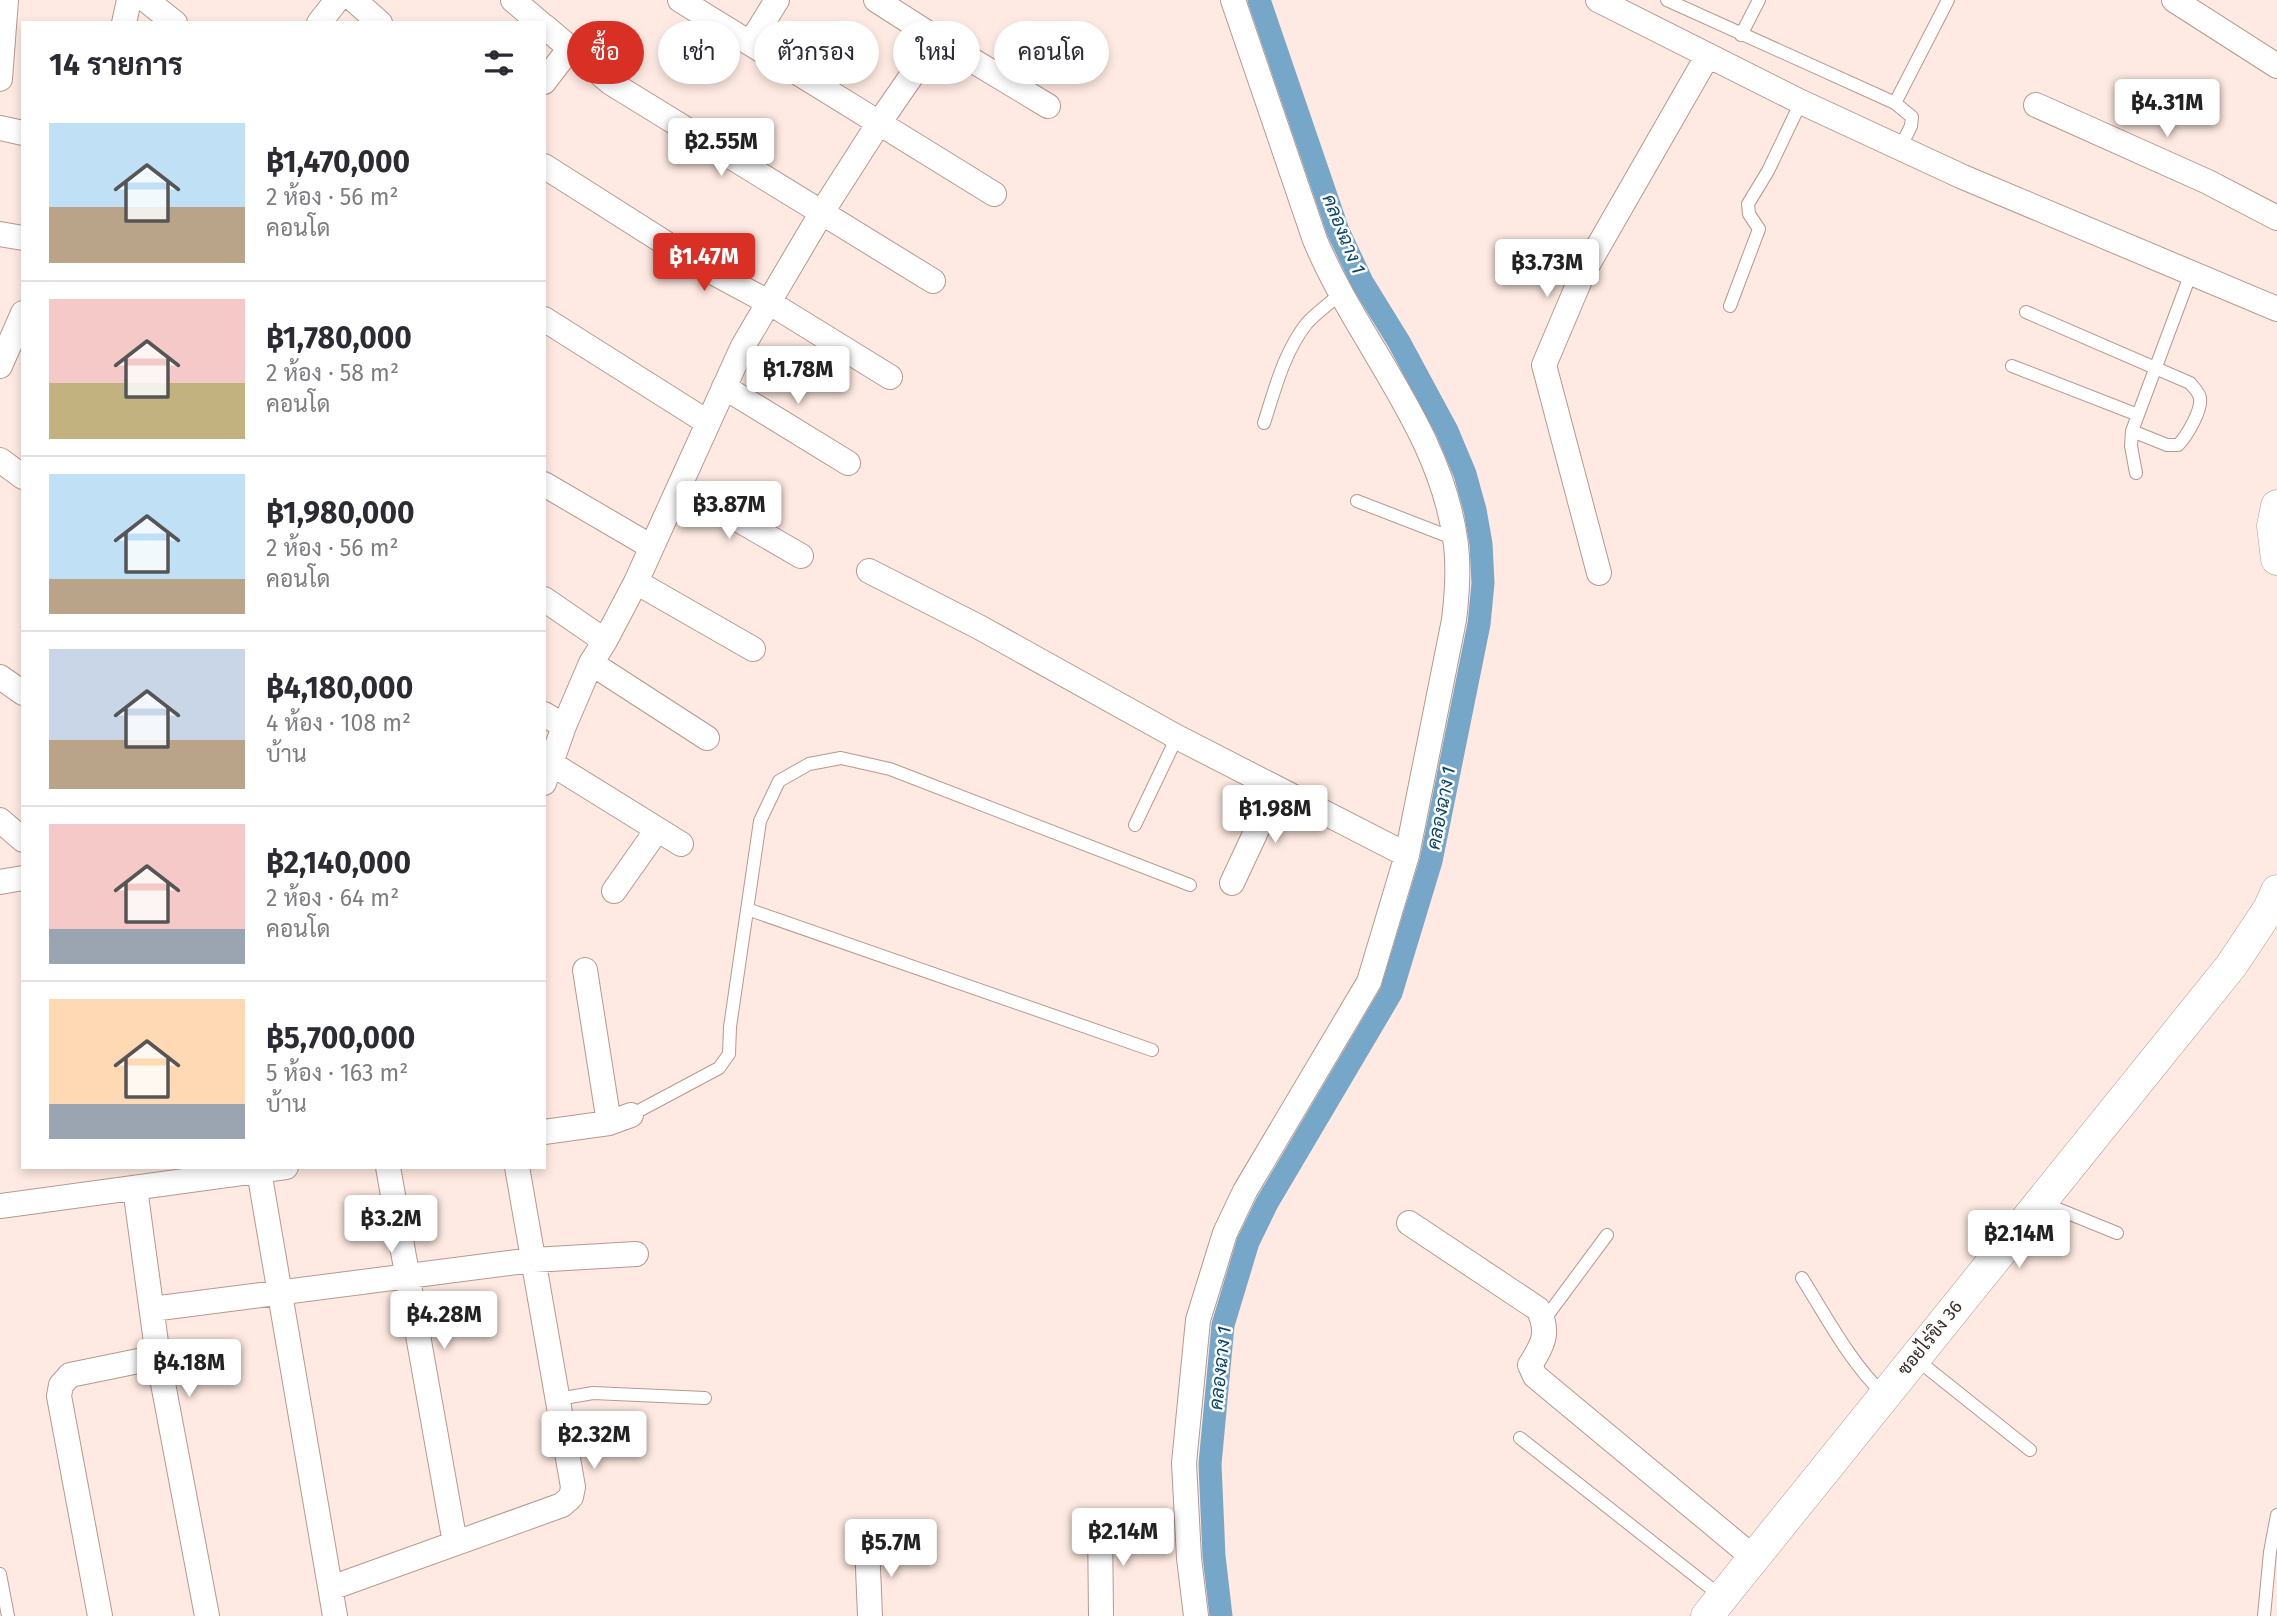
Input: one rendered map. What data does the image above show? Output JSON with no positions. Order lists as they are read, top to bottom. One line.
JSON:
{"streets":{"street":["ซอยไร่ขิง 36"]},"water":["คลองฉาง 1"],"page":{"chip":["ซื้อ","เช่า","ตัวกรอง","ใหม่","คอนโด"],"heading":"14 รายการ","price":["฿4.31M","฿2.55M","฿1.47M","฿3.73M","฿1.78M","฿3.87M","฿1.98M","฿3.2M","฿2.14M","฿4.28M","฿4.18M","฿2.32M","฿2.14M","฿5.7M"],"list":[{"name":"฿1,470,000","note":"2 ห้อง · 56 m² · คอนโด"},{"name":"฿1,780,000","note":"2 ห้อง · 58 m² · คอนโด"},{"name":"฿1,980,000","note":"2 ห้อง · 56 m² · คอนโด"},{"name":"฿4,180,000","note":"4 ห้อง · 108 m² · บ้าน"},{"name":"฿2,140,000","note":"2 ห้อง · 64 m² · คอนโด"},{"name":"฿5,700,000","note":"5 ห้อง · 163 m² · บ้าน"}]}}
